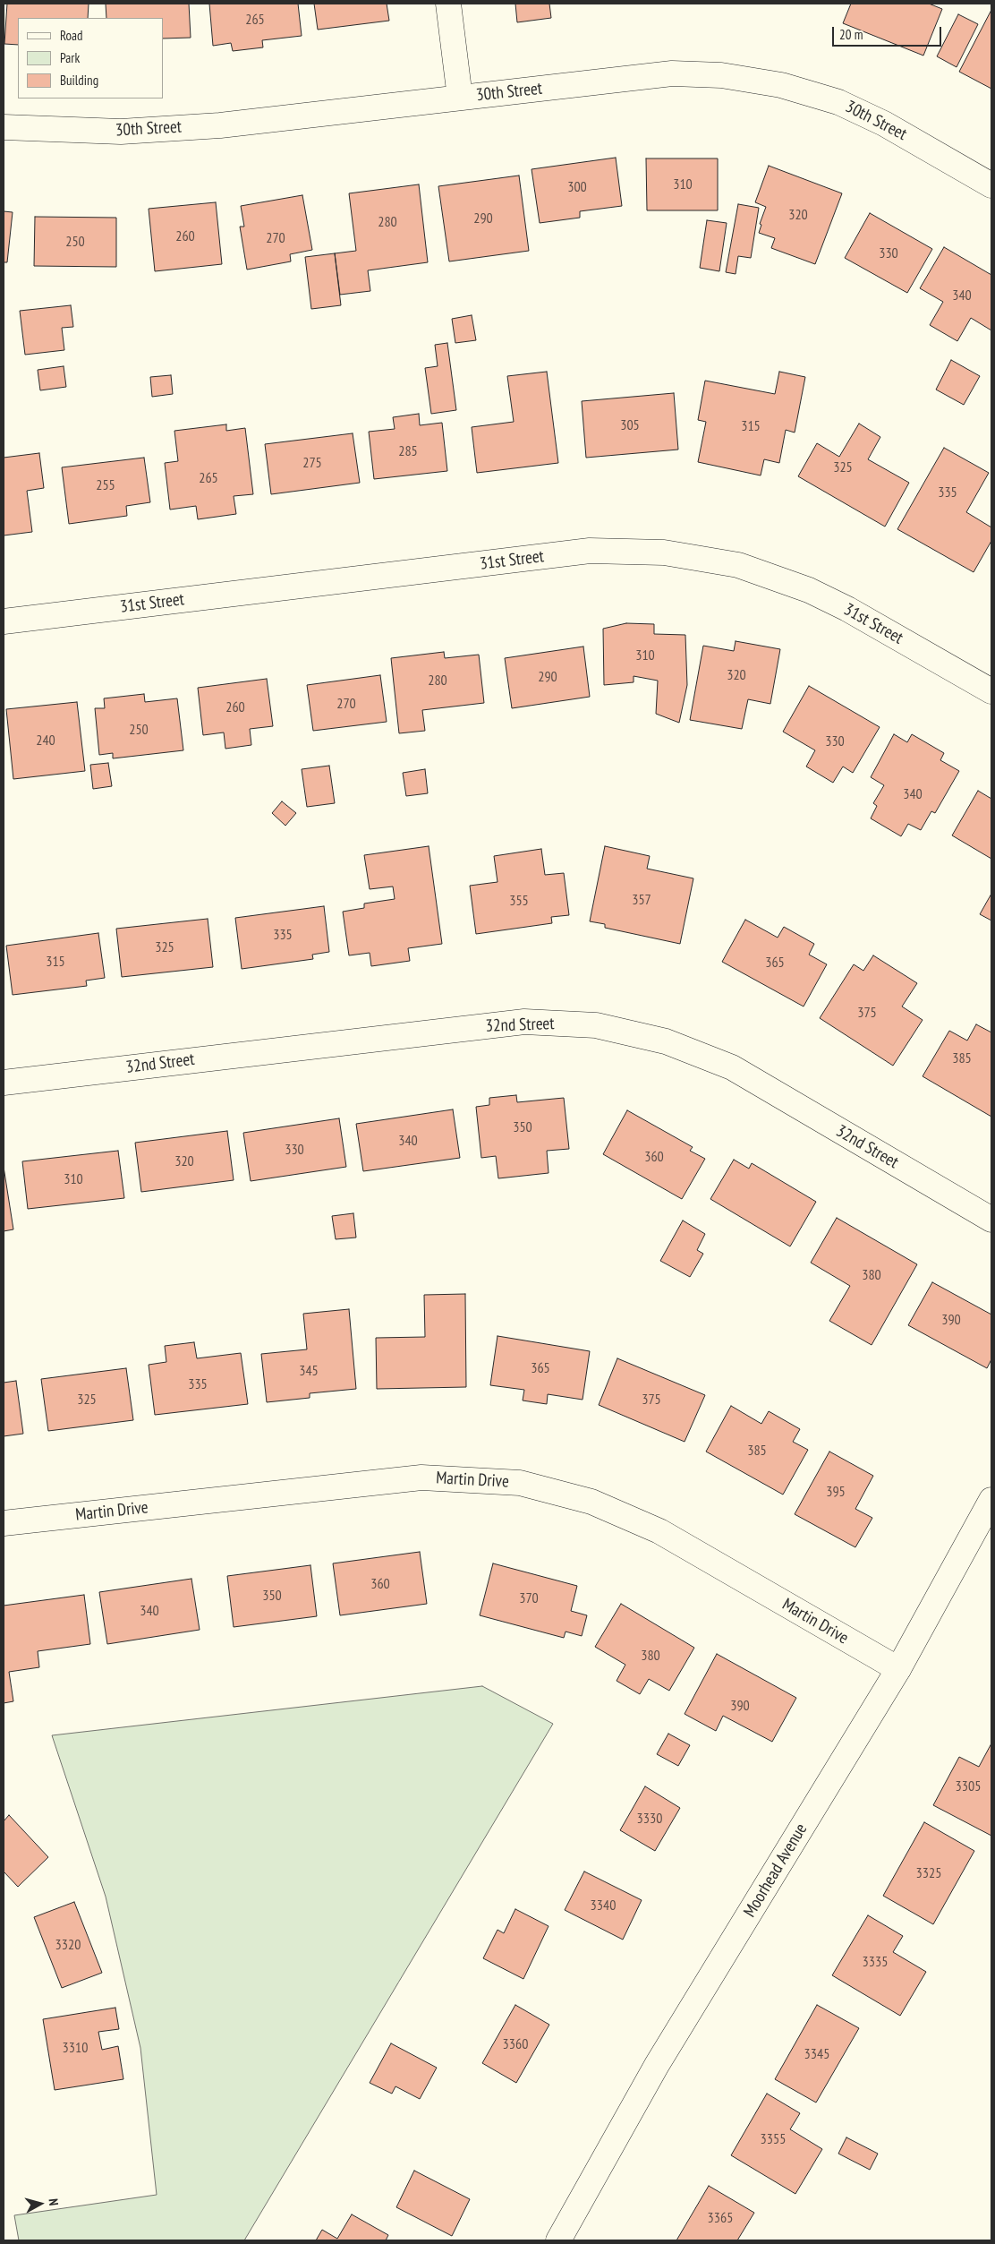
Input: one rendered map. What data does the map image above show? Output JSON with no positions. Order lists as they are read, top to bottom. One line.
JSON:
{"streets":{"street":["30th Street","31st Street","32nd Street","Martin Drive","Moorhead Avenue"]},"crossings":[["Martin Drive","Moorhead Avenue"]],"house_numbers":["265","310","300","320","290","280","260","270","250","330","340","305","315","285","275","325","265","255","335","310","320","290","280","270","260","250","240","330","340","357","355","335","325","315","365","375","385","350","340","330","360","320","310","380","390","365","345","335","325","375","385","395","360","350","370","340","380","390","3305","3330","3325","3340","3320","3335","3360","3310","3345","3355","3365"],"legend":["Road","Park","Building"],"scale_bar":"20 m","north":"right"}
